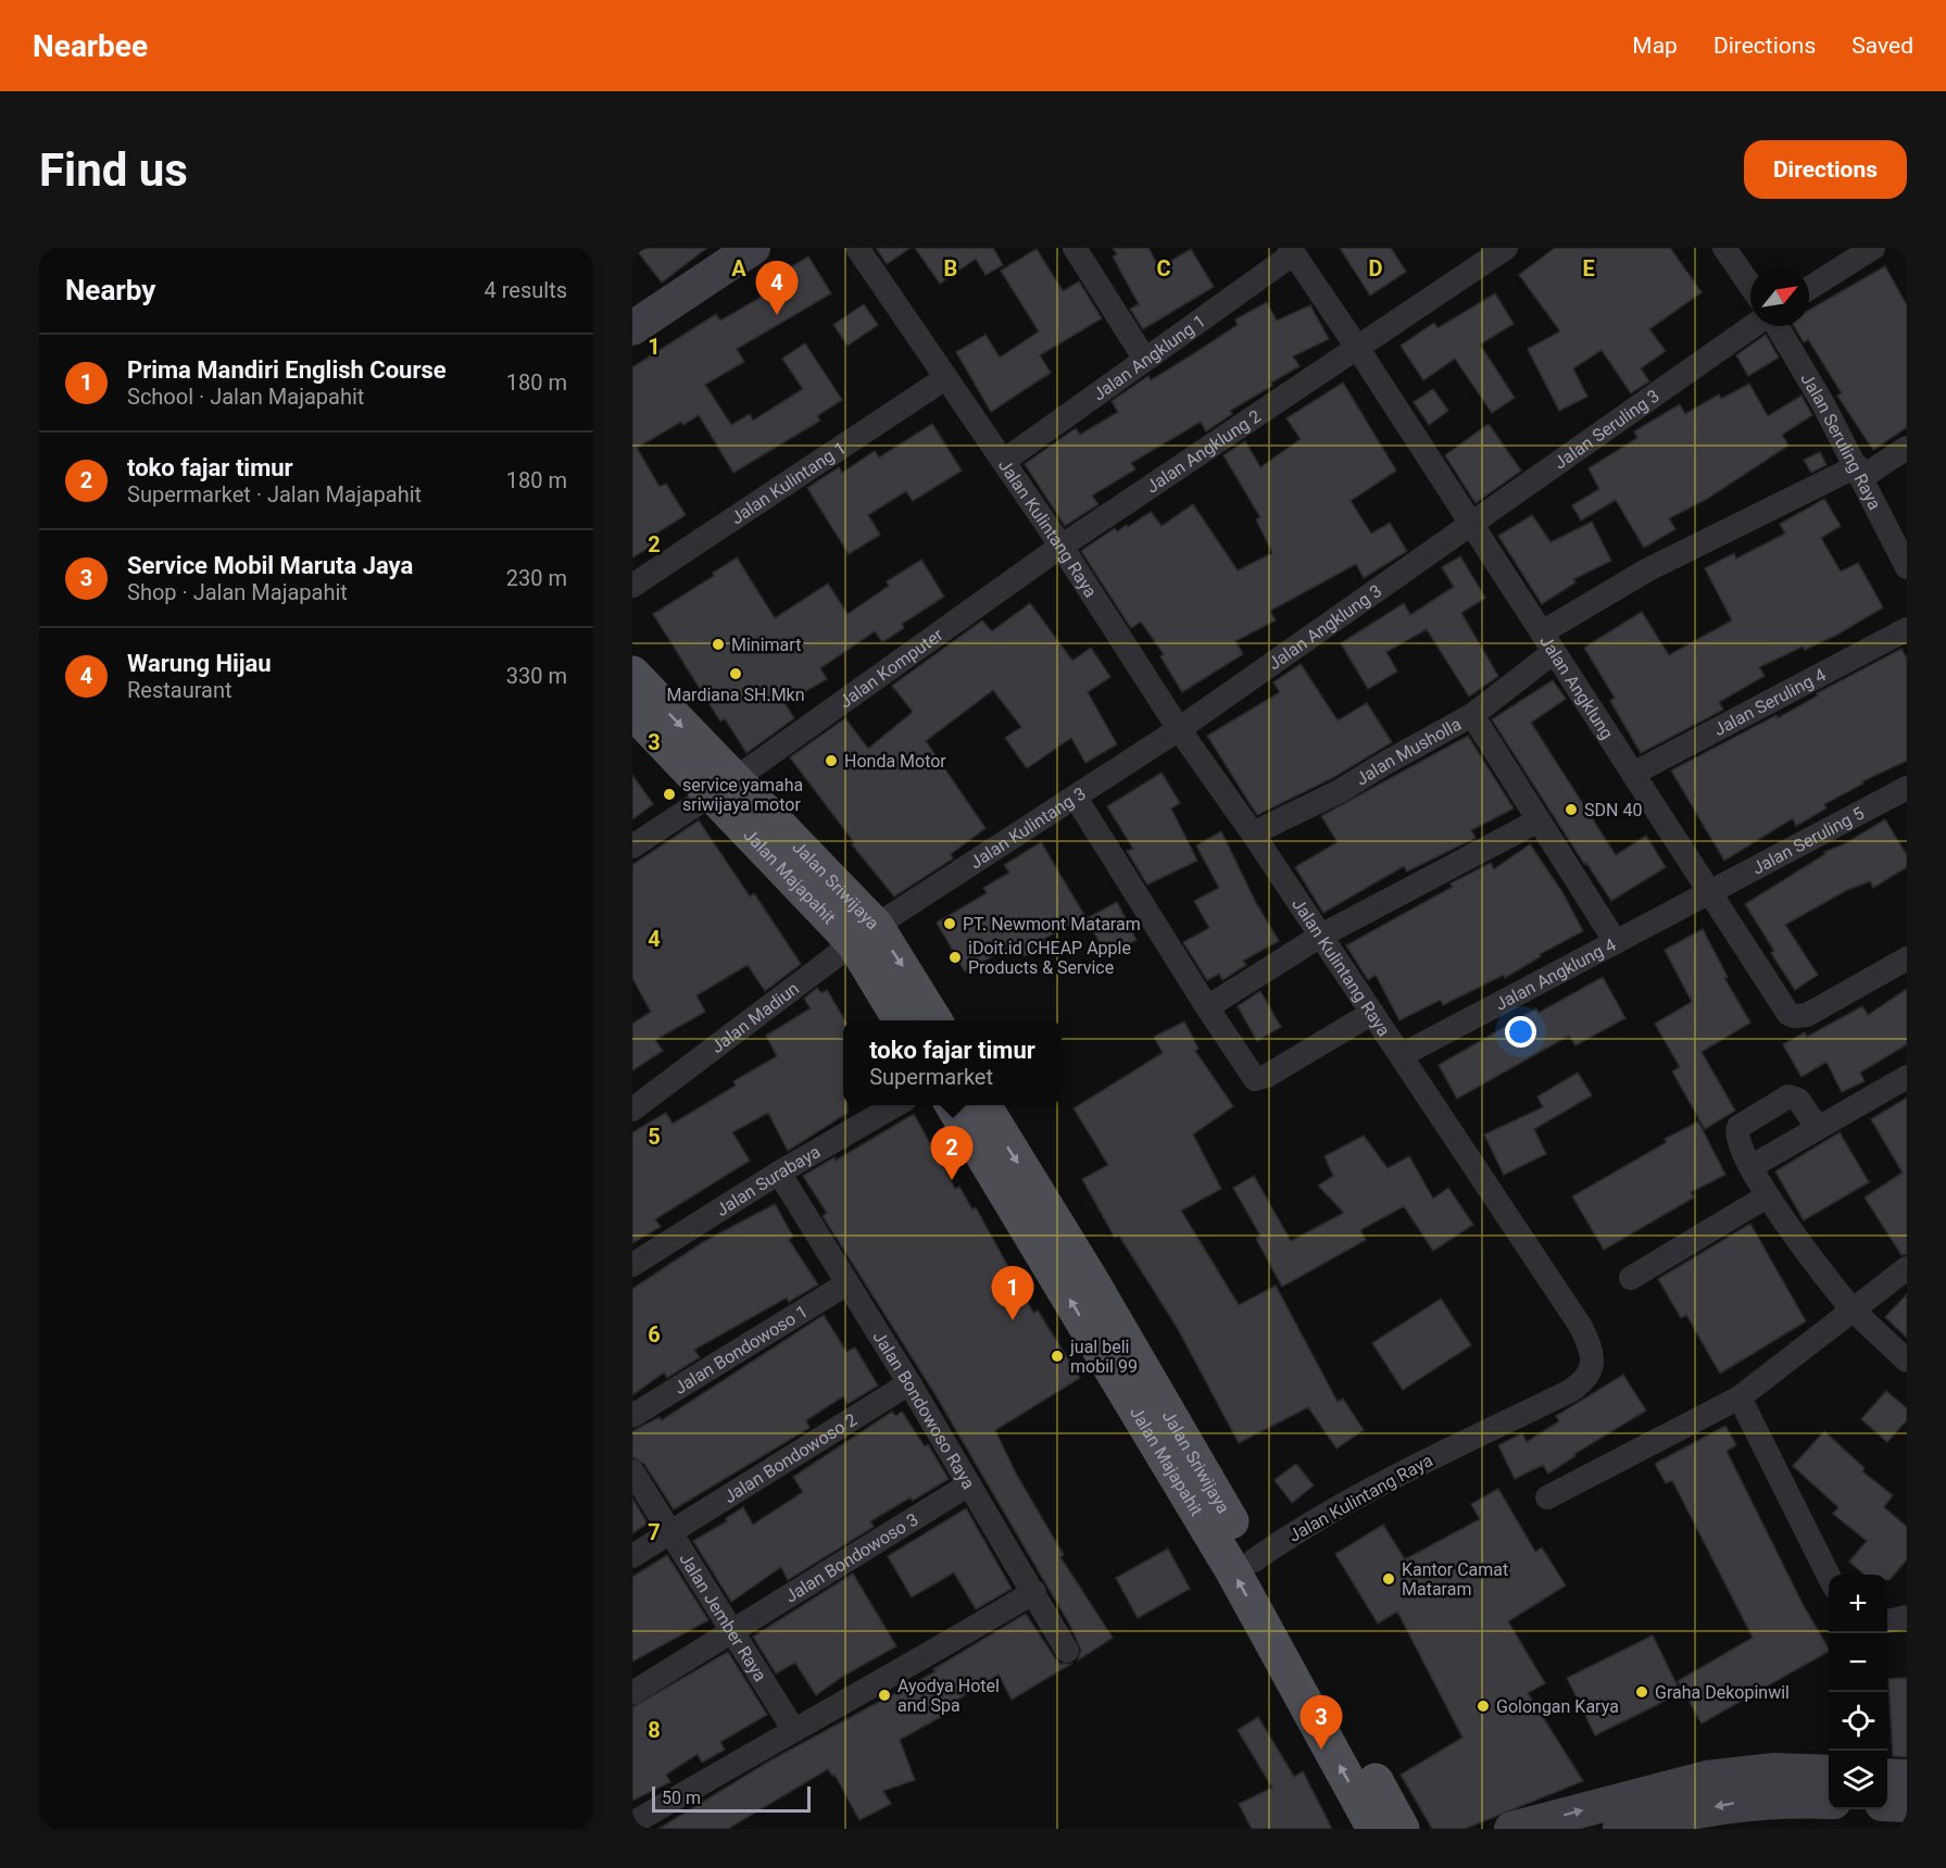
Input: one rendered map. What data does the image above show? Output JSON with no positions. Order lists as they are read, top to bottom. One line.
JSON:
{"streets":{"main road":["Jalan Majapahit","Jalan Sriwijaya"],"street":["Jalan Angklung 1","Jalan Seruling 3","Jalan Seruling Raya","Jalan Angklung 2","Jalan Kulintang 1","Jalan Kulintang Raya","Jalan Angklung 3","Jalan Komputer","Jalan Angklung","Jalan Seruling 4","Jalan Musholla","Jalan Kulintang 3","Jalan Seruling 5","Jalan Angklung 4","Jalan Madiun","Jalan Surabaya","Jalan Bondowoso 1","Jalan Bondowoso Raya","Jalan Bondowoso 2","Jalan Bondowoso 3","Jalan Jember Raya"]},"crossings":[["Jalan Angklung 1","Jalan Kulintang Raya"],["Jalan Angklung 1","Jalan Angklung"],["Jalan Seruling 3","Jalan Angklung 3"],["Jalan Seruling 3","Jalan Angklung"],["Jalan Seruling Raya","Jalan Musholla"],["Jalan Angklung 2","Jalan Kulintang Raya"],["Jalan Angklung 2","Jalan Komputer"],["Jalan Angklung 2","Jalan Angklung"],["Jalan Kulintang 1","Jalan Kulintang Raya"],["Jalan Kulintang Raya","Jalan Angklung 3"],["Jalan Kulintang Raya","Jalan Komputer"],["Jalan Kulintang Raya","Jalan Musholla"],["Jalan Kulintang Raya","Jalan Kulintang 3"],["Jalan Kulintang Raya","Jalan Sriwijaya"],["Jalan Kulintang Raya","Jalan Angklung 4"],["Jalan Angklung 3","Jalan Angklung"],["Jalan Angklung 3","Jalan Kulintang 3"],["Jalan Komputer","Jalan Sriwijaya"],["Jalan Angklung","Jalan Seruling 4"],["Jalan Angklung","Jalan Musholla"],["Jalan Angklung","Jalan Seruling 5"],["Jalan Angklung","Jalan Angklung 4"],["Jalan Kulintang 3","Jalan Sriwijaya"],["Jalan Kulintang 3","Jalan Madiun"],["Jalan Seruling 5","Jalan Angklung 4"],["Jalan Majapahit","Jalan Sriwijaya"],["Jalan Sriwijaya","Jalan Madiun"],["Jalan Surabaya","Jalan Bondowoso Raya"],["Jalan Bondowoso 1","Jalan Bondowoso Raya"],["Jalan Bondowoso Raya","Jalan Bondowoso 2"],["Jalan Bondowoso Raya","Jalan Bondowoso 3"],["Jalan Bondowoso 2","Jalan Jember Raya"],["Jalan Bondowoso 3","Jalan Jember Raya"]],"one_way":["Jalan Majapahit"],"places":["Minimart","Mardiana SH.Mkn","Honda Motor","service yamaha sriwijaya motor","SDN 40","PT. Newmont Mataram","iDoit.id CHEAP Apple Products & Service","jual beli mobil 99","Kantor Camat Mataram","Graha Dekopinwil","Ayodya Hotel and Spa","Golongan Karya"],"scale_bar":"50 m","north":"top right","page":{"header":"Nearbee","nav":["Map","Directions","Saved"],"buttons":"Directions","title":"Find us","heading":["Nearby","4 results"],"pins":["4","2","1","3"],"list":[{"mark":"1","name":"Prima Mandiri English Course","note":"School · Jalan Majapahit","value":"180 m"},{"mark":"2","name":"toko fajar timur","note":"Supermarket · Jalan Majapahit","value":"180 m"},{"mark":"3","name":"Service Mobil Maruta Jaya","note":"Shop · Jalan Majapahit","value":"230 m"},{"mark":"4","name":"Warung Hijau","note":"Restaurant","value":"330 m"}],"popup":["toko fajar timur","Supermarket"],"map_buttons":["+","−"],"scale":"50 m"},"grid":{"columns":["A","B","C","D","E"],"rows":["1","2","3","4","5","6","7","8"]}}
